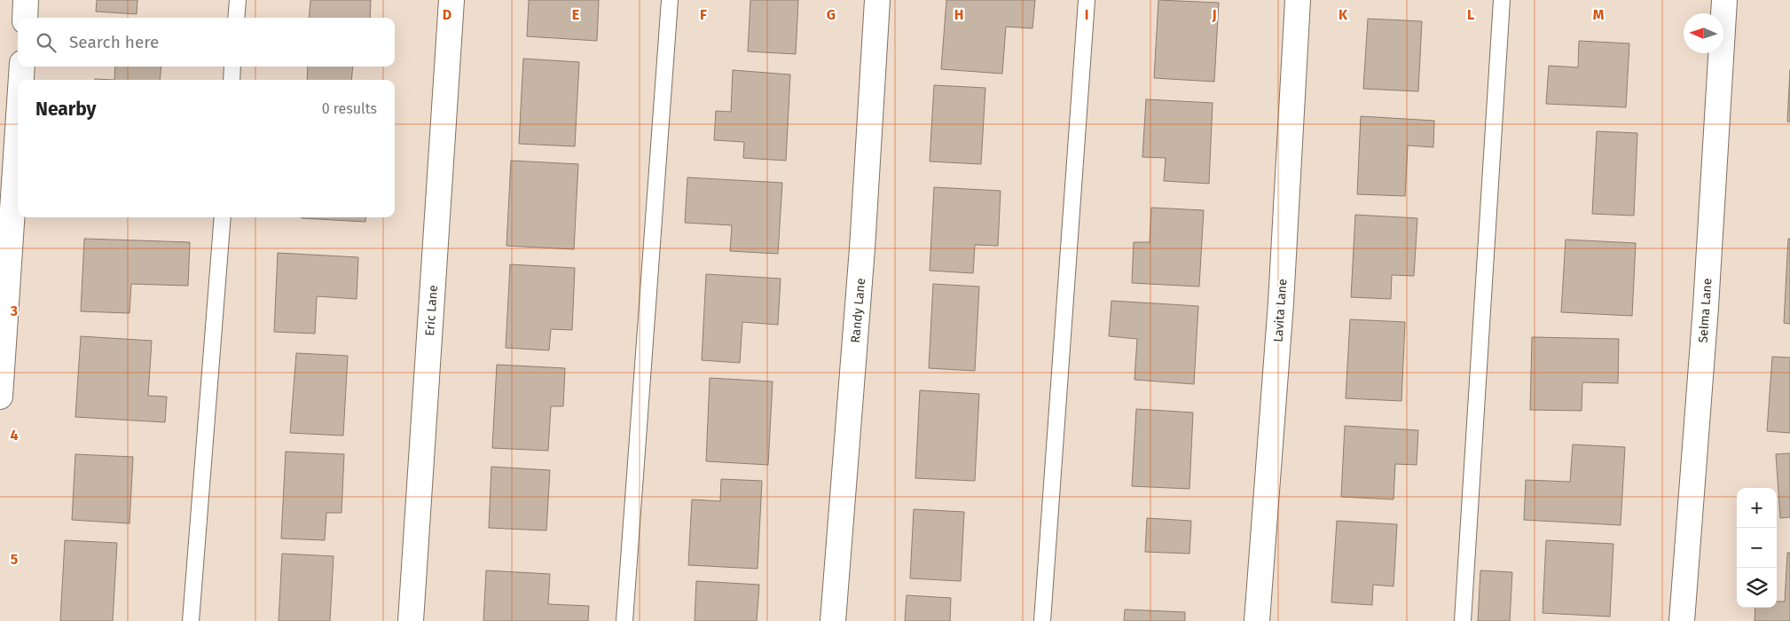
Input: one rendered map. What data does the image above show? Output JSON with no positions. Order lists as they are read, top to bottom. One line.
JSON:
{"streets":{"street":["Eric Lane","Randy Lane","Lavita Lane","Selma Lane"]},"north":"left","page":{"search":"Search here","heading":["Nearby","0 results"],"map_buttons":["+","−"]},"grid":{"columns":["D","E","F","G","H","I","J","K","L","M"],"rows":["3","4","5"]}}
